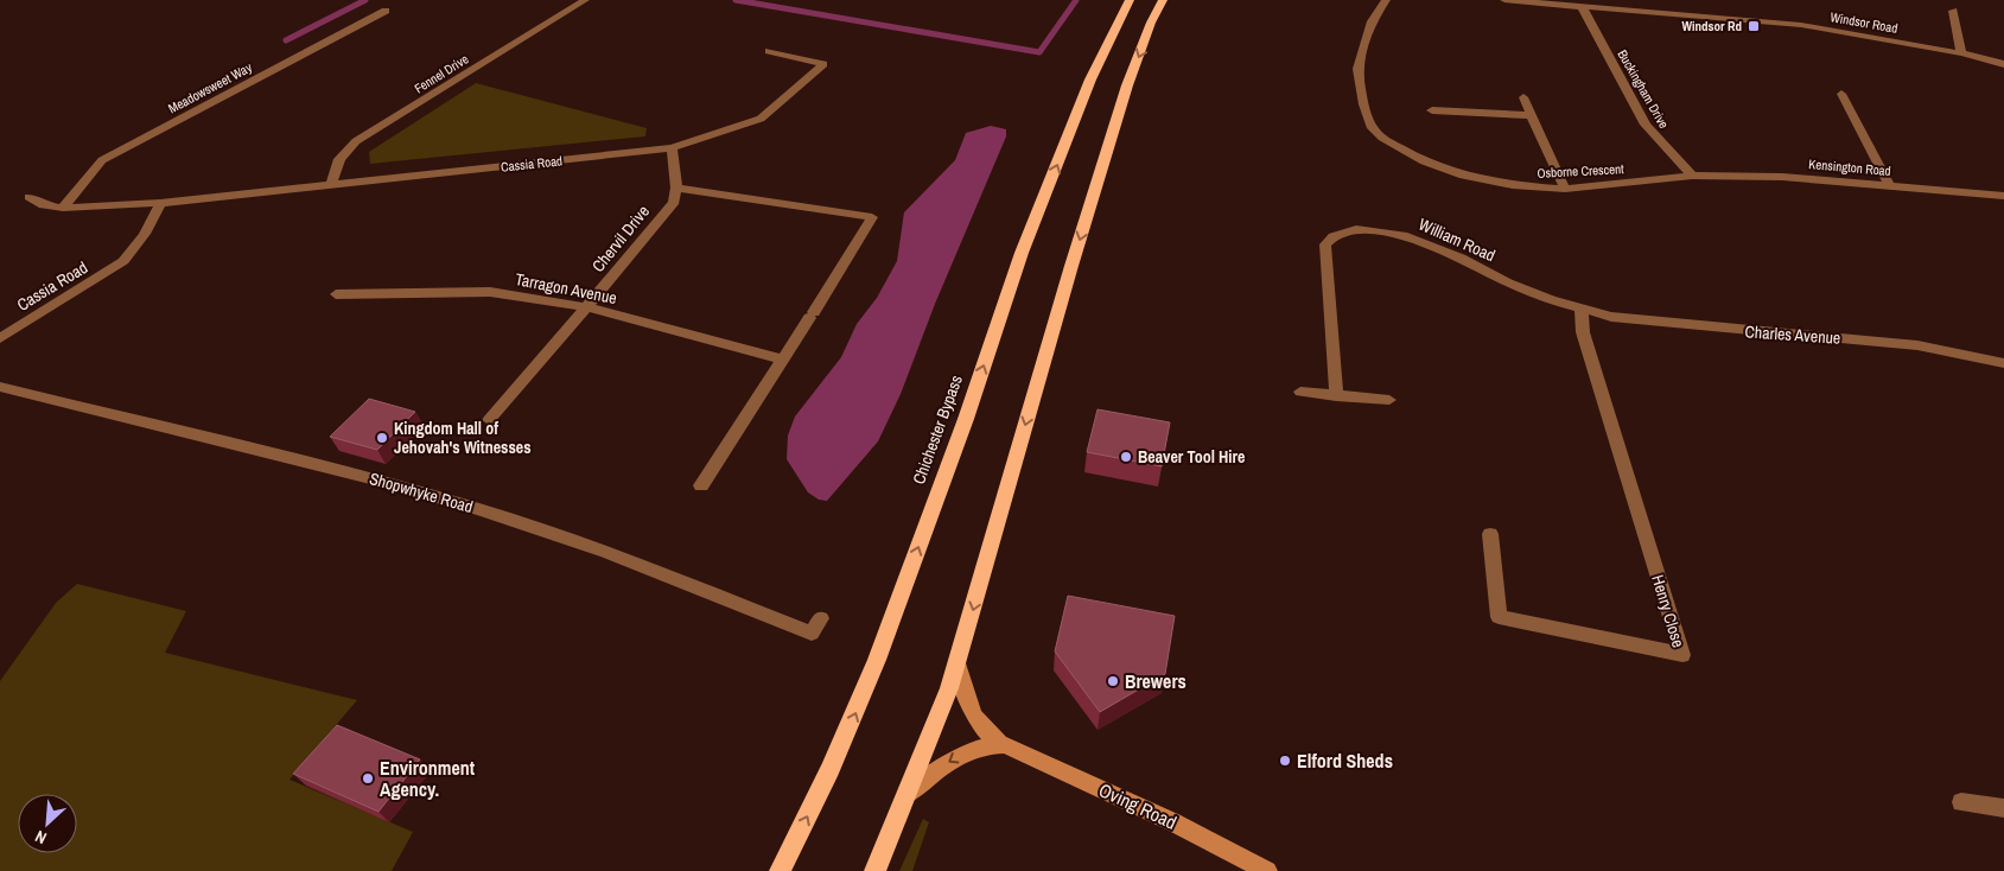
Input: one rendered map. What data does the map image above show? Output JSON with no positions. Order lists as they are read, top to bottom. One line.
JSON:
{"streets":{"highway":["Chichester Bypass"],"main road":["Oving Road"],"street":["Windsor Road","Fennel Drive","Meadowsweet Way","Buckingham Drive","Cassia Road","Kensington Road","Osborne Crescent","Chervil Drive","William Road","Tarragon Avenue","Charles Avenue","Shopwhyke Road","Henry Close"]},"crossings":[["Windsor Road","Buckingham Drive"],["Fennel Drive","Cassia Road"],["Meadowsweet Way","Cassia Road"],["Buckingham Drive","Kensington Road"],["Buckingham Drive","Osborne Crescent"],["Kensington Road","Osborne Crescent"],["Chervil Drive","Tarragon Avenue"],["William Road","Charles Avenue"],["William Road","Henry Close"],["Charles Avenue","Henry Close"]],"places":{"transit":["Windsor Rd"],"other":["Kingdom Hall of Jehovah's Witnesses","Beaver Tool Hire","Brewers","Elford Sheds","Environment Agency."]},"north":"bottom left"}
